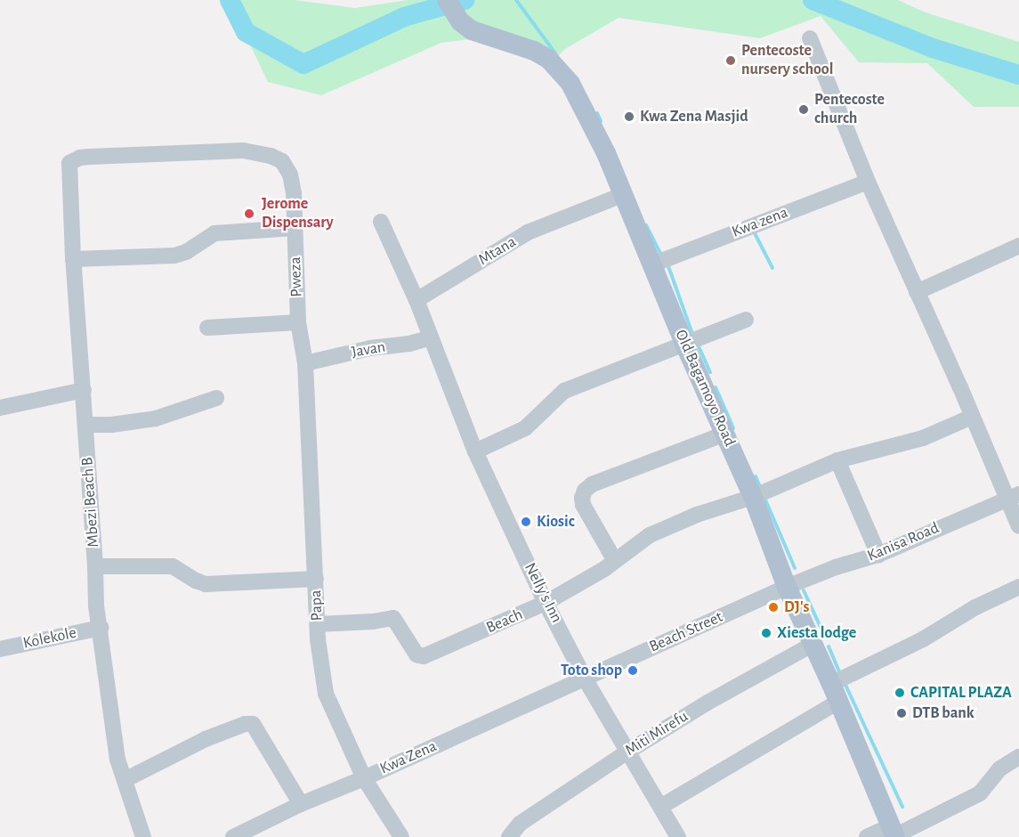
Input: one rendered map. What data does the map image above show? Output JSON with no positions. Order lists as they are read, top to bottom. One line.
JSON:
{"streets":{"main road":["Old Bagamoyo Road"],"street":["Kwa zena","Mtana","Pweza","Javan","Mbezi Beach B","Kanisa Road","Nelly's Inn","Papa","Beach","Beach Street","Kolekole","Miti Mirefu","Kwa Zena"]},"crossings":[["Kwa zena","Old Bagamoyo Road"],["Mtana","Old Bagamoyo Road"],["Pweza","Javan"],["Pweza","Mbezi Beach B"],["Pweza","Papa"],["Javan","Nelly's Inn"],["Old Bagamoyo Road","Kanisa Road"],["Old Bagamoyo Road","Beach"],["Old Bagamoyo Road","Beach Street"],["Old Bagamoyo Road","Miti Mirefu"],["Mbezi Beach B","Papa"],["Mbezi Beach B","Kolekole"],["Kanisa Road","Beach Street"],["Nelly's Inn","Beach"],["Nelly's Inn","Beach Street"],["Nelly's Inn","Miti Mirefu"],["Nelly's Inn","Kwa Zena"],["Papa","Beach"],["Papa","Kwa Zena"],["Beach Street","Kwa Zena"]],"places":["Pentecoste nursery school","Pentecoste church","Kwa Zena Masjid","Jerome Dispensary","Kiosic","DJ's","Xiesta lodge","Toto shop","CAPITAL PLAZA","DTB bank"]}
